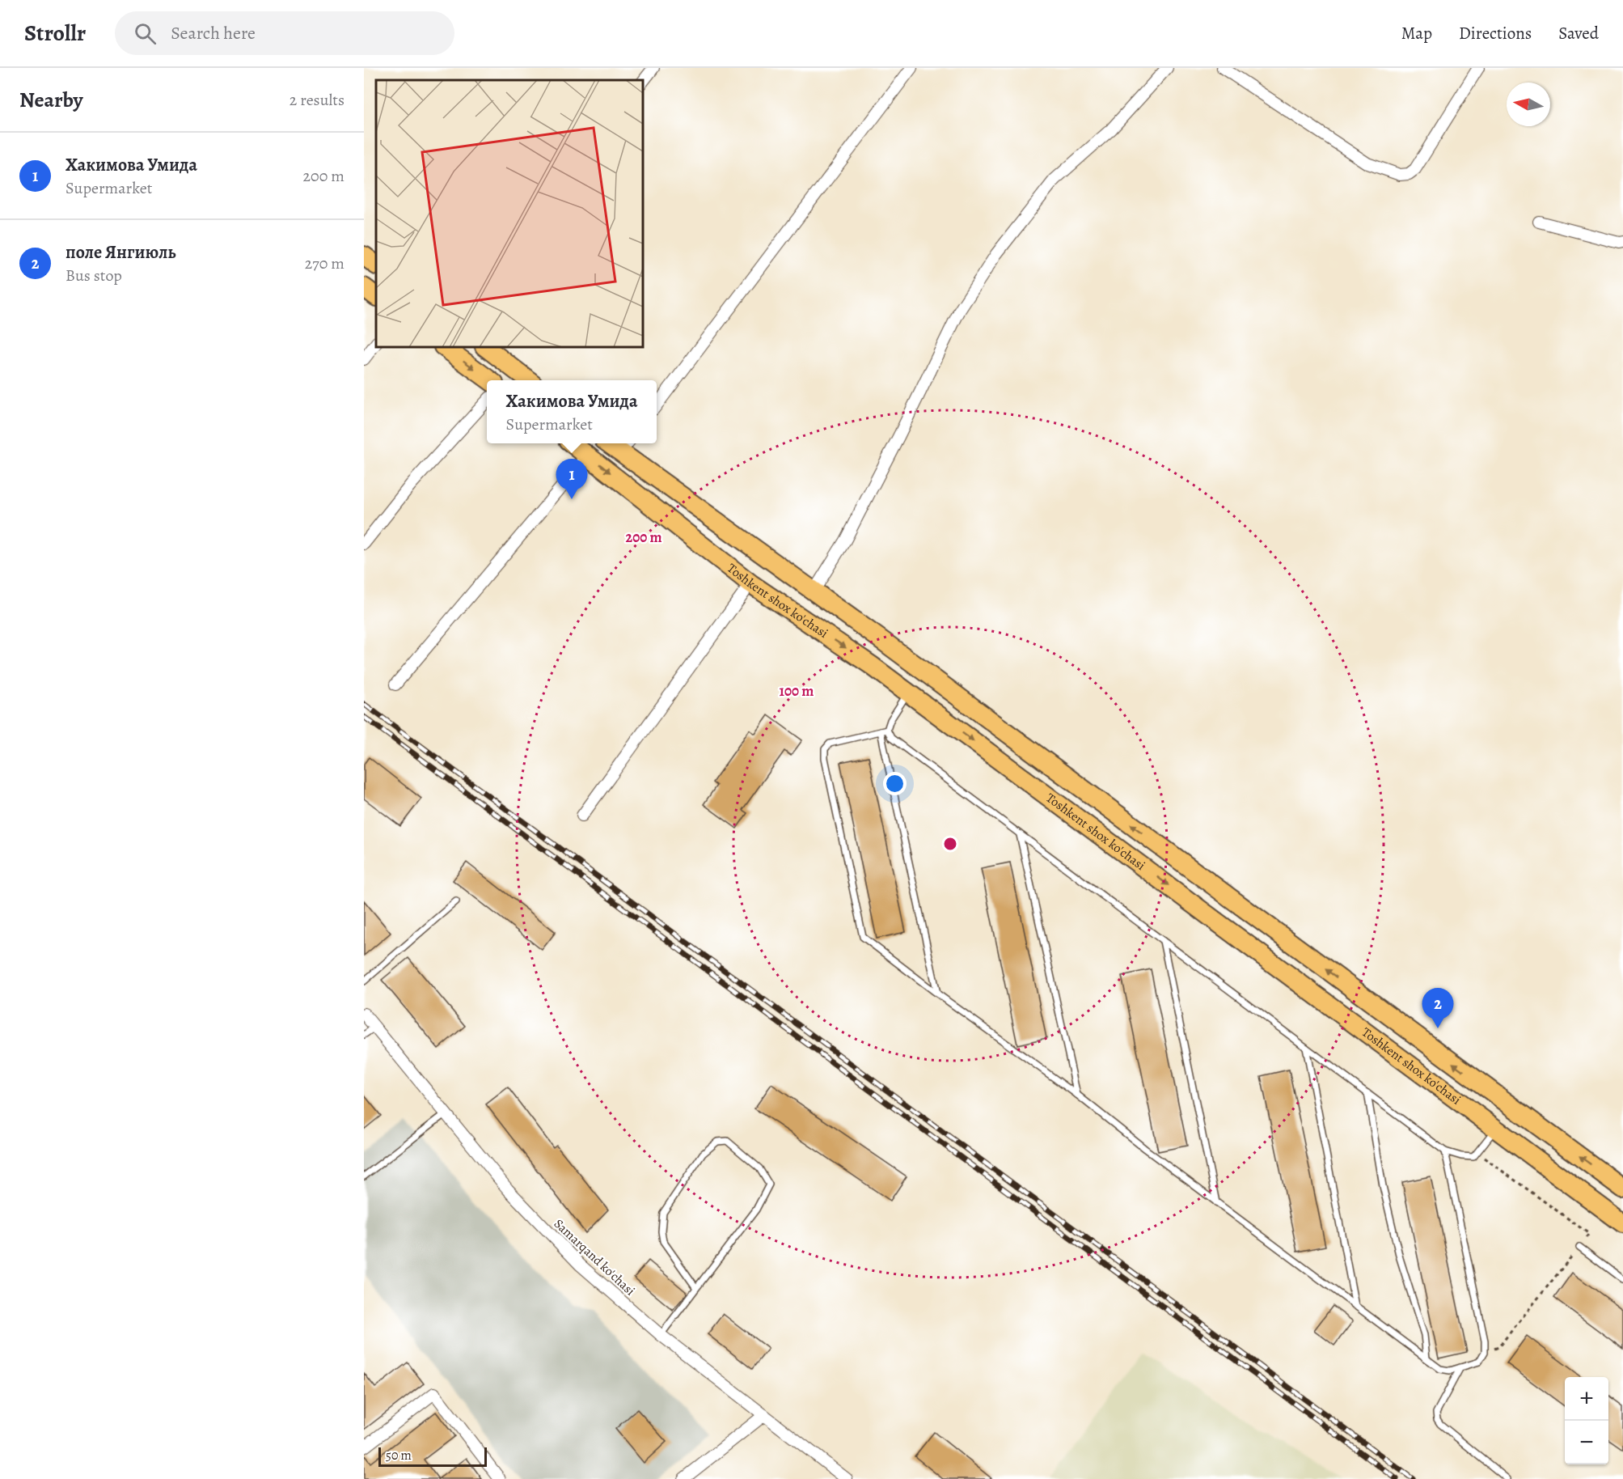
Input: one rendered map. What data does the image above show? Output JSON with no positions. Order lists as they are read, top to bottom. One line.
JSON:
{"streets":{"main road":["Toshkent shox ko'chasi"],"street":["Samarqand ko'chasi"]},"scale_bar":"50 m","north":"left","page":{"header":"Strollr","search":"Search here","nav":["Map","Directions","Saved"],"heading":["Nearby","2 results"],"list":[{"mark":"1","name":"Хакимова Умида","note":"Supermarket","value":"200 m"},{"mark":"2","name":"поле Янгиюль","note":"Bus stop","value":"270 m"}],"popup":["Хакимова Умида","Supermarket"],"pins":["1","2"],"map_buttons":["+","−"],"scale":"50 m"},"rings":["200 m","100 m"]}
